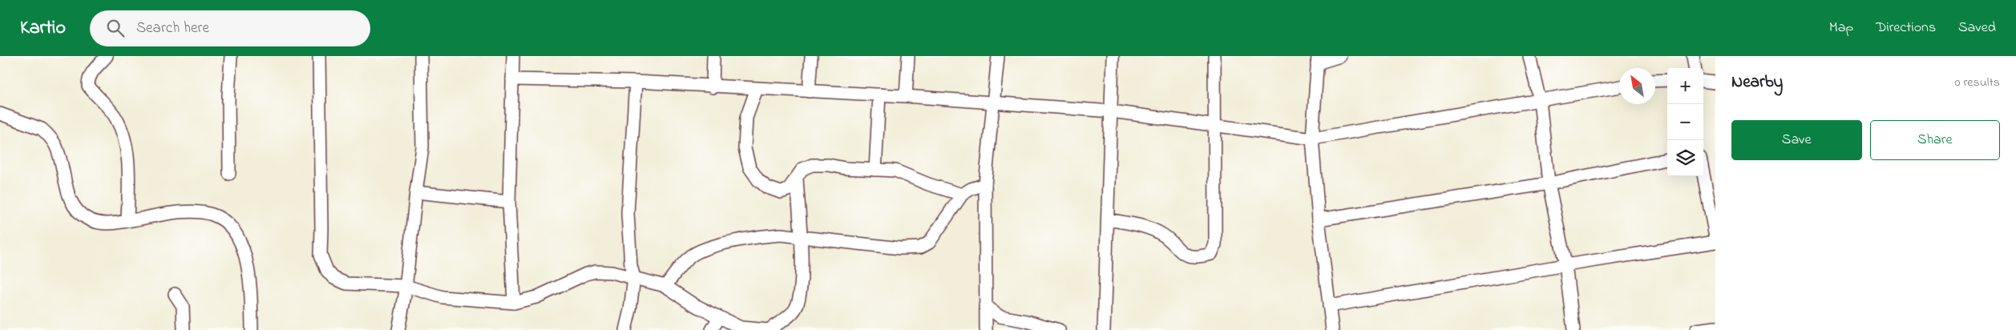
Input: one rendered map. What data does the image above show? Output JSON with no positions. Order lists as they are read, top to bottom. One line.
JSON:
{"north":"top left","page":{"header":"Kartio","search":"Search here","nav":["Map","Directions","Saved"],"heading":["Nearby","0 results"],"map_buttons":["+","−"],"buttons":["Save","Share"]}}
